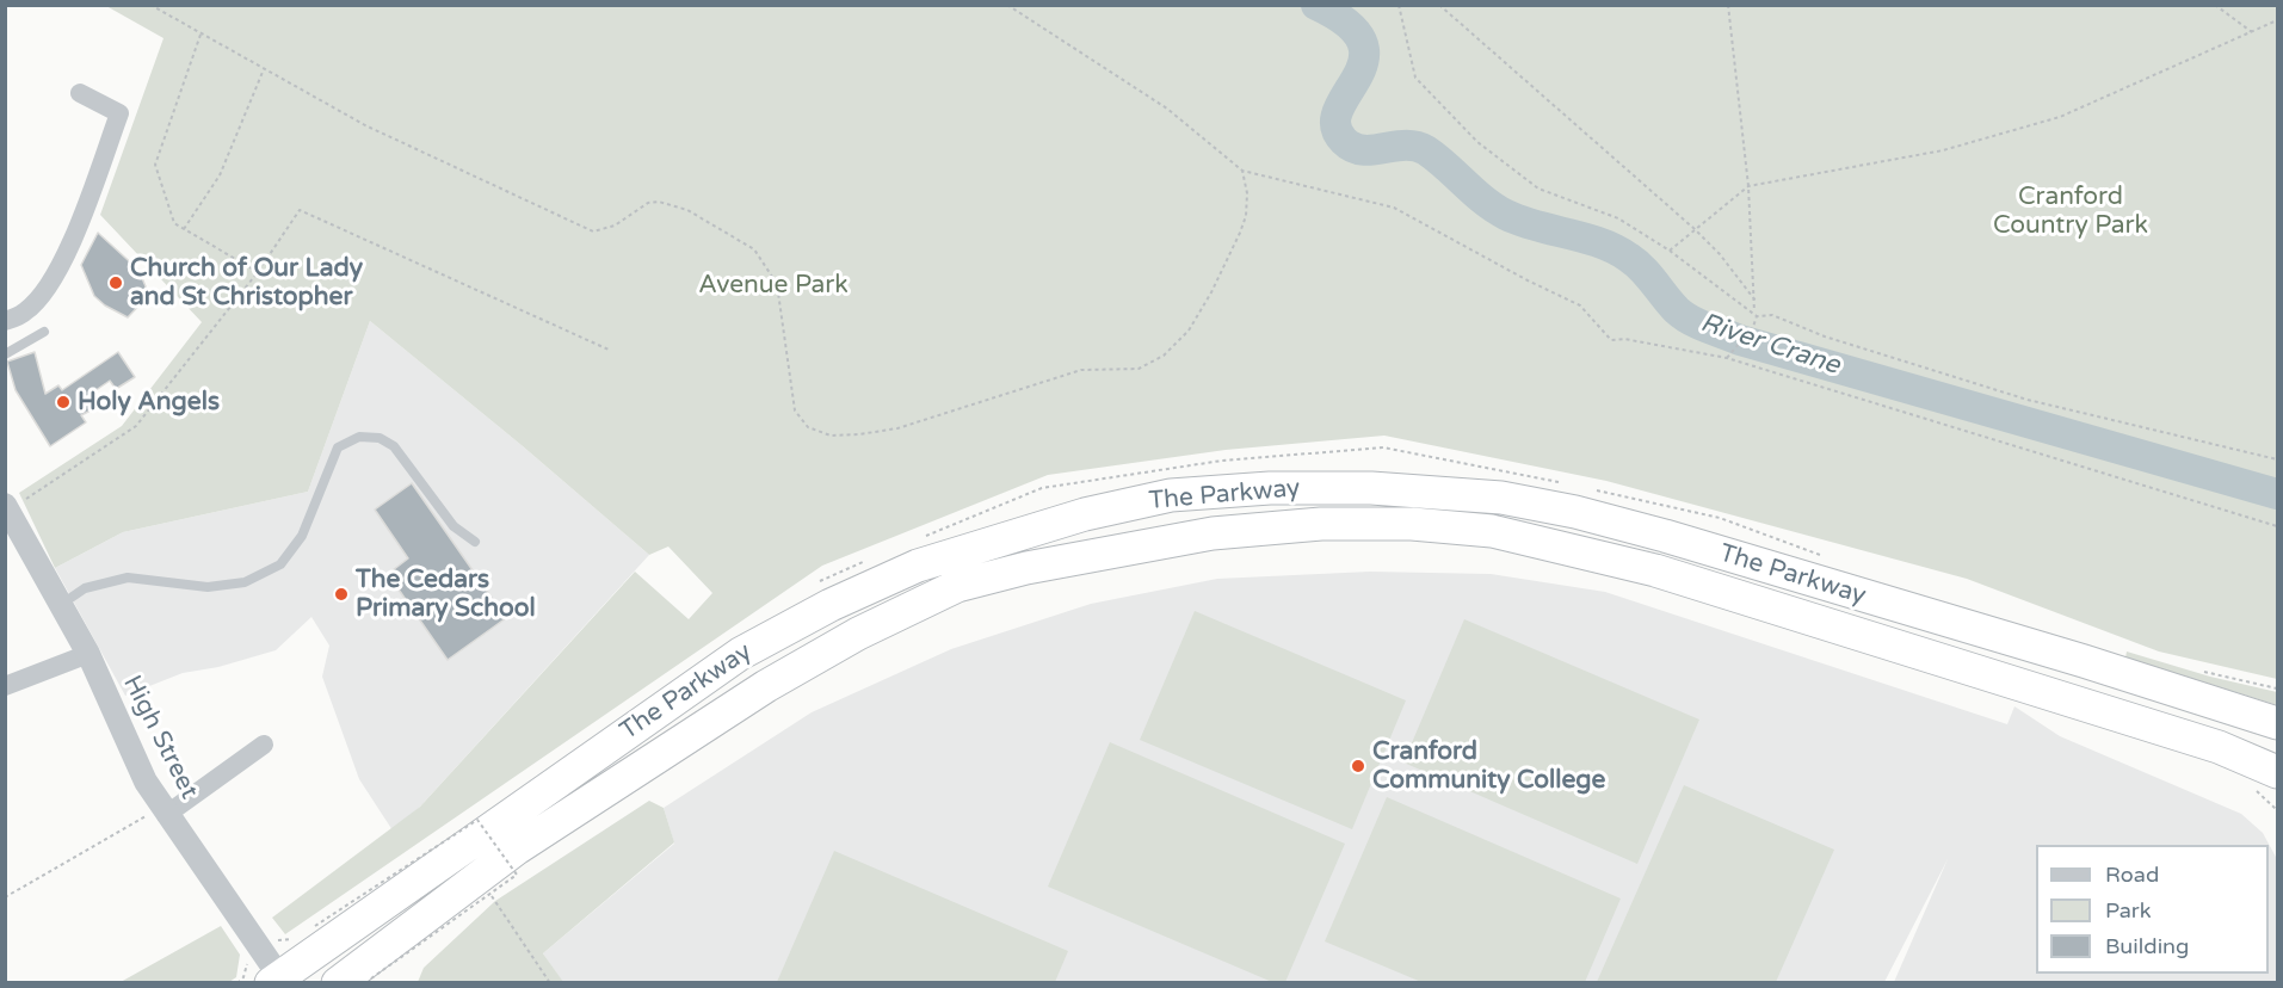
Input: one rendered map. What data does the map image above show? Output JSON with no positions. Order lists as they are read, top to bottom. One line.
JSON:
{"streets":{"highway":["The Parkway"],"street":["High Street"]},"crossings":[["The Parkway","High Street"]],"water":["River Crane"],"parks":["Cranford Country Park","Avenue Park"],"places":["Church of Our Lady and St Christopher","Holy Angels","The Cedars Primary School","Cranford Community College"],"legend":["Road","Park","Building"]}
